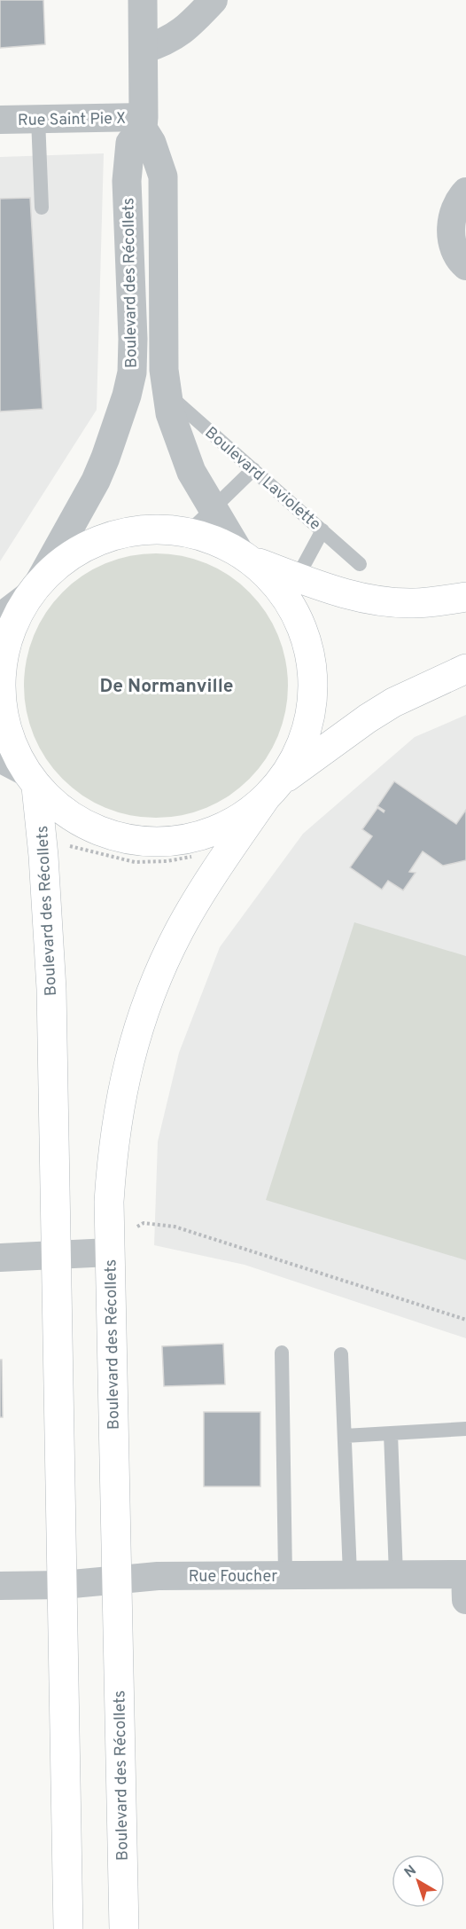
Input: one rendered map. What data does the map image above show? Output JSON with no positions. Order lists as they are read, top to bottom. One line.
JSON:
{"streets":{"main road":["Boulevard des Récollets"],"street":["Rue Saint Pie X","Rue Foucher"],"lane":["Boulevard Laviolette"]},"crossings":[["Rue Saint Pie X","Boulevard des Récollets"],["Boulevard des Récollets","Boulevard Laviolette"],["Boulevard des Récollets","Rue Foucher"]],"districts":["De Normanville"],"north":"top left"}
